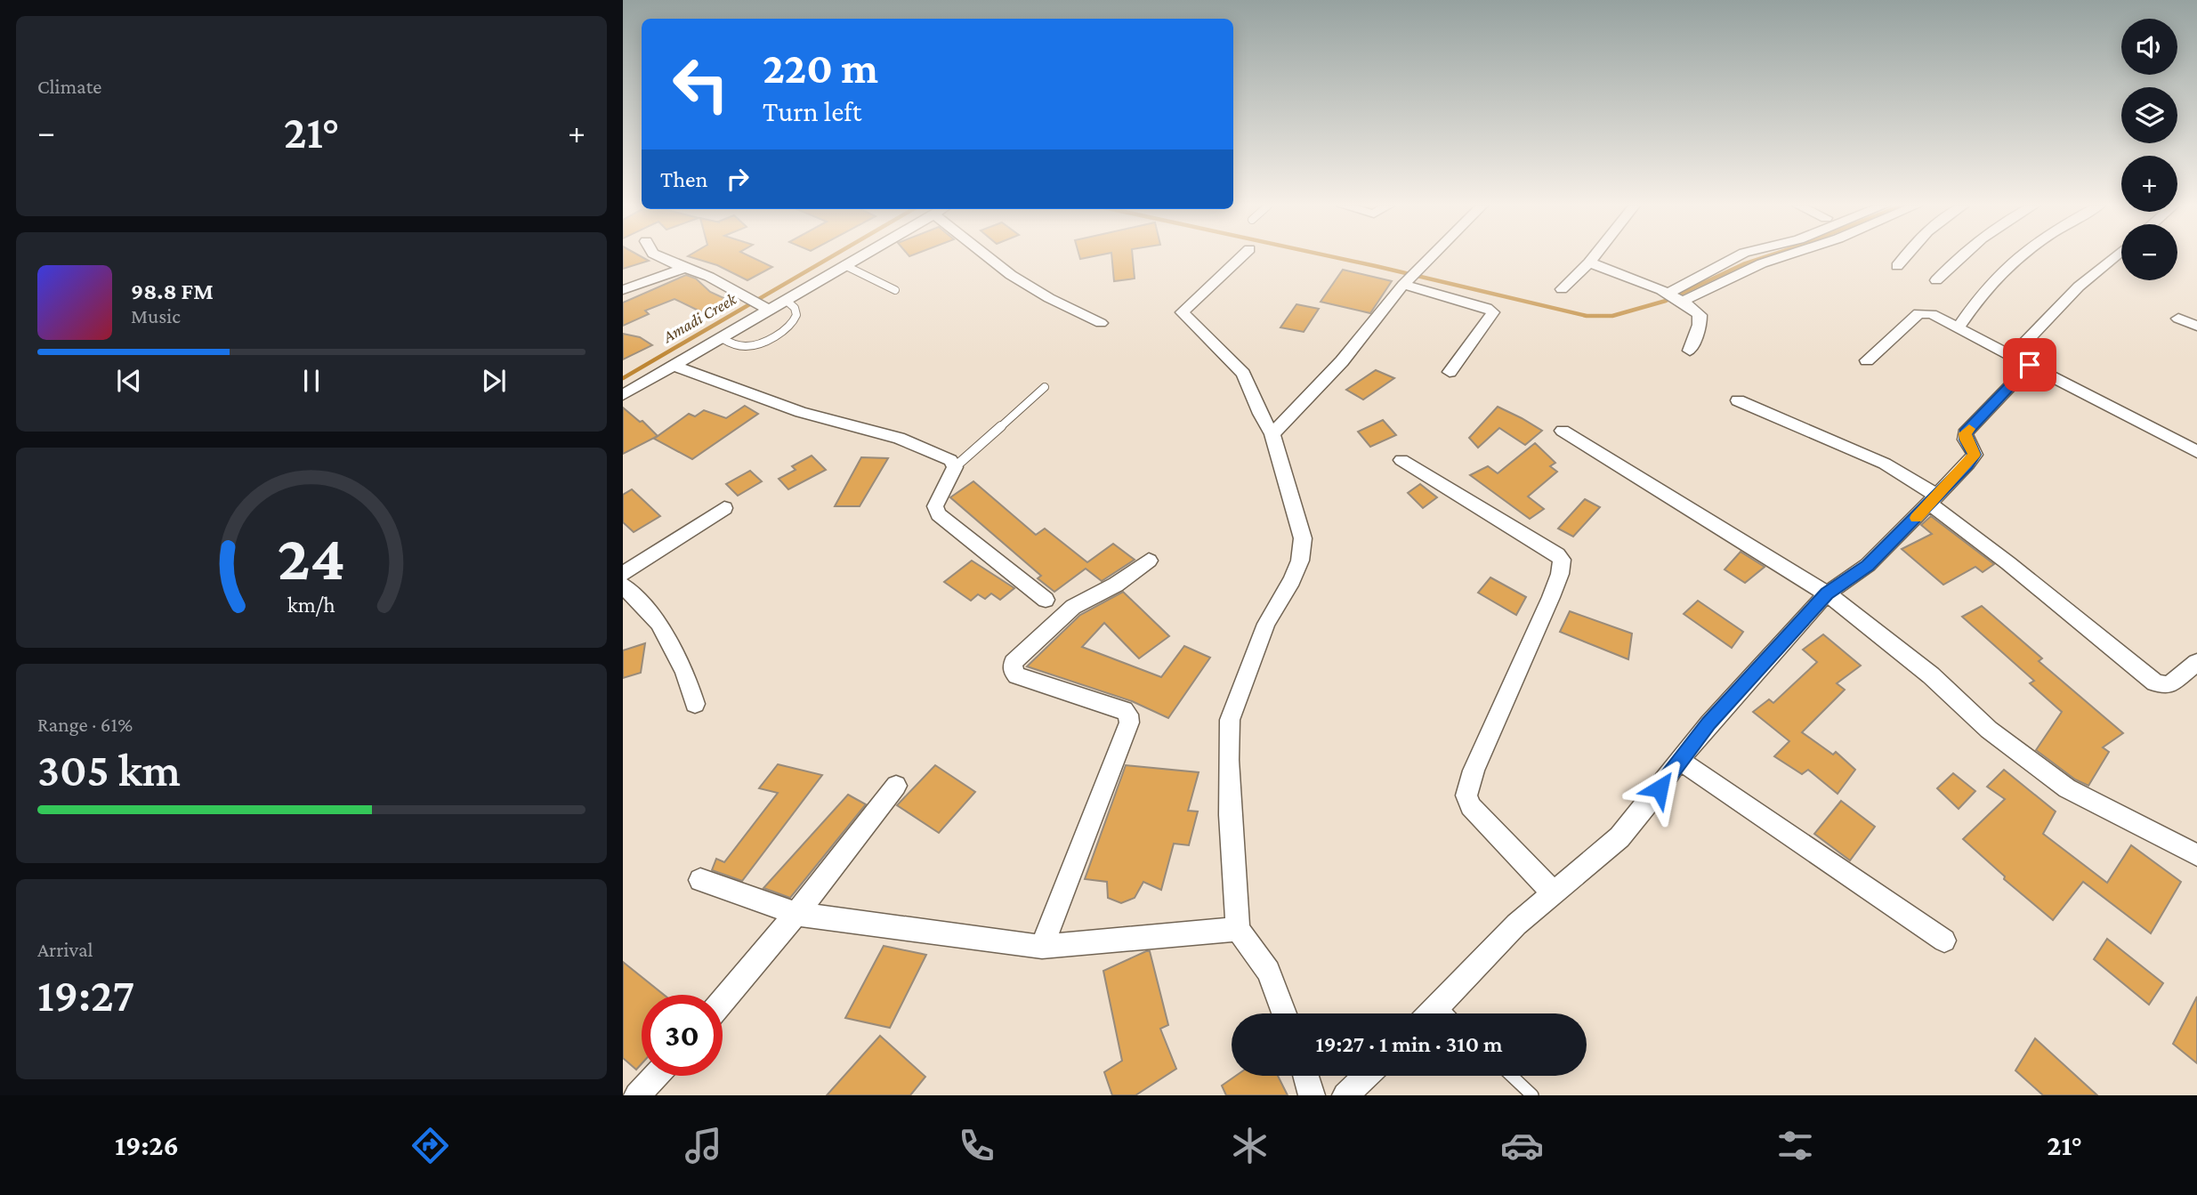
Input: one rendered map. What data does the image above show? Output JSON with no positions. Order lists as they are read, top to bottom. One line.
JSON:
{"water":["Amadi Creek"],"page":{"tile":["Climate",["Range · 61%","305 km"],["Arrival","19:27"]],"map_buttons":["+","−"],"turn":["220 m","Turn left"],"heat":["−","21°","+"],"then":"Then","song":["98.8 FM","Music"],"limit":"30","trip":"19:27 · 1 min · 310 m","tabs":["19:26","21°"],"gauge":["24","km/h"]}}
